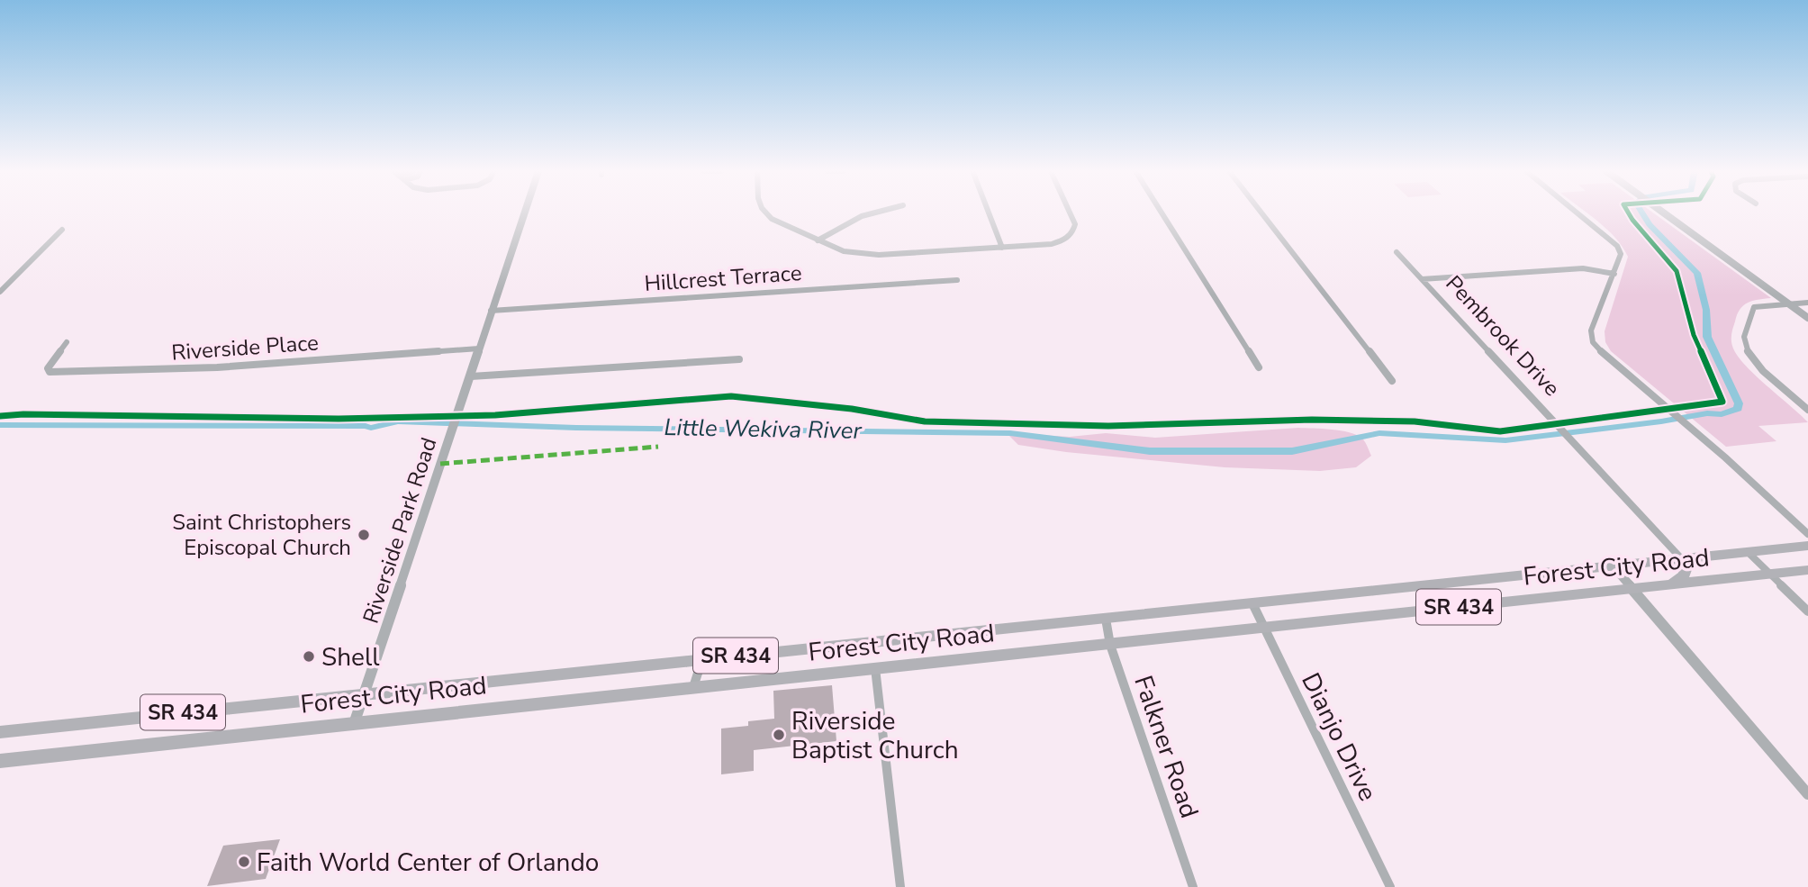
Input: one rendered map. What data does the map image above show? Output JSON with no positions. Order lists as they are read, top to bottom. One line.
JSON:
{"streets":{"main road":["Forest City Road","SR 434"],"street":["Hillcrest Terrace","Pembrook Drive","Riverside Place","Riverside Park Road","Dianjo Drive","Falkner Road"]},"crossings":[["Hillcrest Terrace","Riverside Park Road"],["Pembrook Drive","Forest City Road"],["Riverside Place","Riverside Park Road"],["Riverside Park Road","Forest City Road"],["Forest City Road","Dianjo Drive"],["Forest City Road","Falkner Road"]],"water":["Little Wekiva River"],"places":["Saint Christophers Episcopal Church","Shell","Riverside Baptist Church","Faith World Center of Orlando"]}
